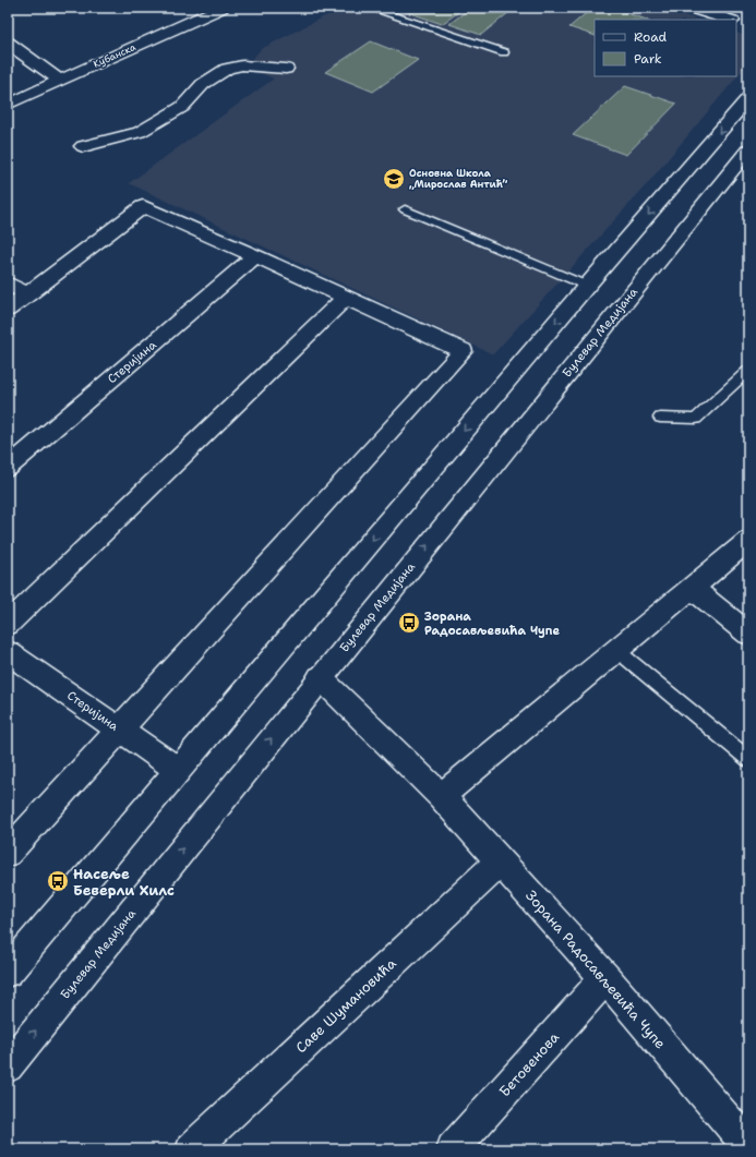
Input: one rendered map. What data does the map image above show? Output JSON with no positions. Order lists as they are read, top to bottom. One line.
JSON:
{"streets":{"street":["Кубанска","Булевар Медијана","Стеријина","Зорана Радосављевића Чупе","Саве Шумановића","Бетовенова"]},"crossings":[["Булевар Медијана","Зорана Радосављевића Чупе"],["Зорана Радосављевића Чупе","Саве Шумановића"],["Зорана Радосављевића Чупе","Бетовенова"]],"places":{"school or university":["Основна Школа „Мирослав Антић”"],"bus stop":["Зорана Радосављевића Чупе","Насеље Беверли Хилс"]},"legend":["Road","Park"]}
